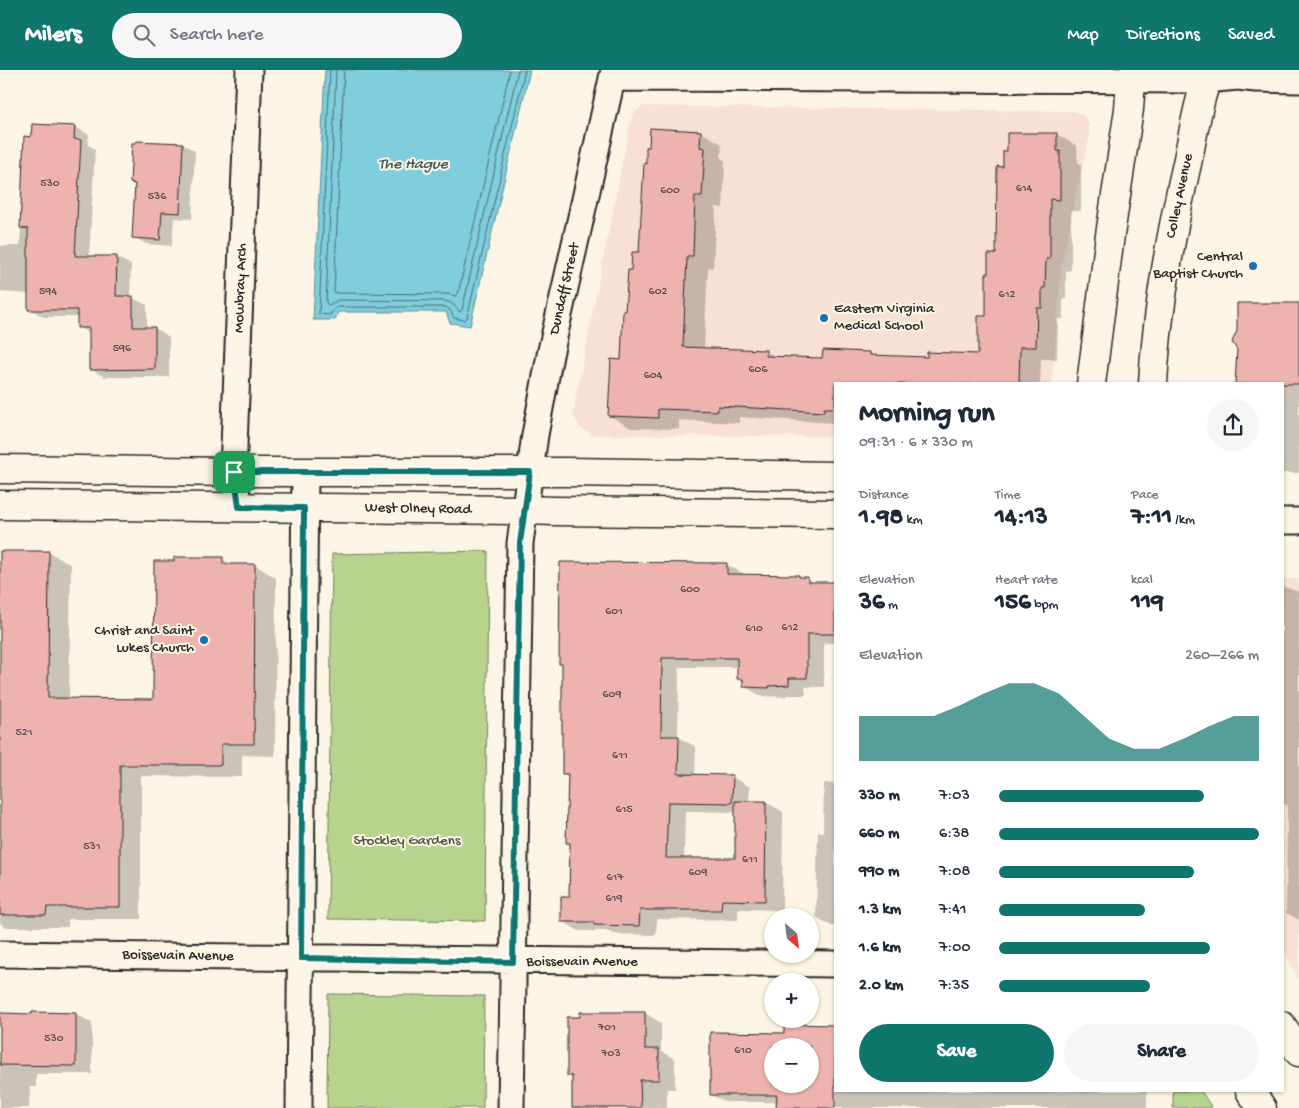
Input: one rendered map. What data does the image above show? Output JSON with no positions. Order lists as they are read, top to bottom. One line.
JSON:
{"streets":{"street":["Colley Avenue","Mowbray Arch","Dundaff Street","West Olney Road","Boissevain Avenue"]},"crossings":[["Mowbray Arch","West Olney Road"],["Dundaff Street","West Olney Road"]],"water":["The Hague"],"parks":["Stockley Gardens"],"places":["Central Baptist Church","Eastern Virginia Medical School","Christ and Saint Lukes Church"],"house_numbers":["530","614","600","536","594","602","612","596","606","604","600","601","612","610","609","521","611","615","531","611","609","617","619","701","530","610","703"],"north":"bottom right","page":{"header":"Milers","search":"Search here","nav":["Map","Directions","Saved"],"heading":["Morning run","09:31 · 6 × 330 m"],"stats":[["Distance","1.98 km"],["Time","14:13"],["Pace","7:11 /km"],["Elevation","36 m"],["Heart rate","156 bpm"],["kcal","119"]],"chart":["Elevation","260–266 m"],"list":[{"name":"330 m","note":"7:03"},{"name":"660 m","note":"6:38"},{"name":"990 m","note":"7:08"},{"name":"1.3 km","note":"7:41"},{"name":"1.6 km","note":"7:00"},{"name":"2.0 km","note":"7:35"}],"map_buttons":["+","−"],"buttons":["Save","Share"]}}
